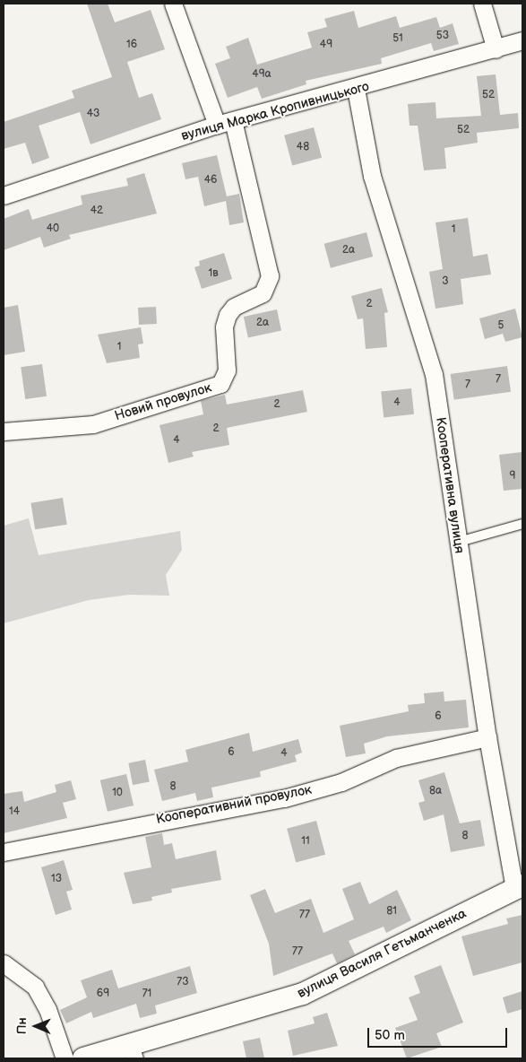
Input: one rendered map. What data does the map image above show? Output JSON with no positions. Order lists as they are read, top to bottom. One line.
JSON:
{"streets":{"street":["вулиця Марка Кропивницького","Новий провулок","Кооперативна вулиця","Кооперативний провулок","вулиця Василя Гетьманченка"]},"crossings":[["вулиця Марка Кропивницького","Новий провулок"],["вулиця Марка Кропивницького","Кооперативна вулиця"],["Кооперативна вулиця","Кооперативний провулок"],["Кооперативна вулиця","вулиця Василя Гетьманченка"]],"house_numbers":["53","51","16","49","49а","52","43","52","48","46","42","40","1","2а","1в","3","2","2а","5","1","7","7","4","2","2","4","9","6","6","4","8","8а","10","14","8","11","13","81","77","77","73","69","71"],"scale_bar":"50 m","north":"left"}
